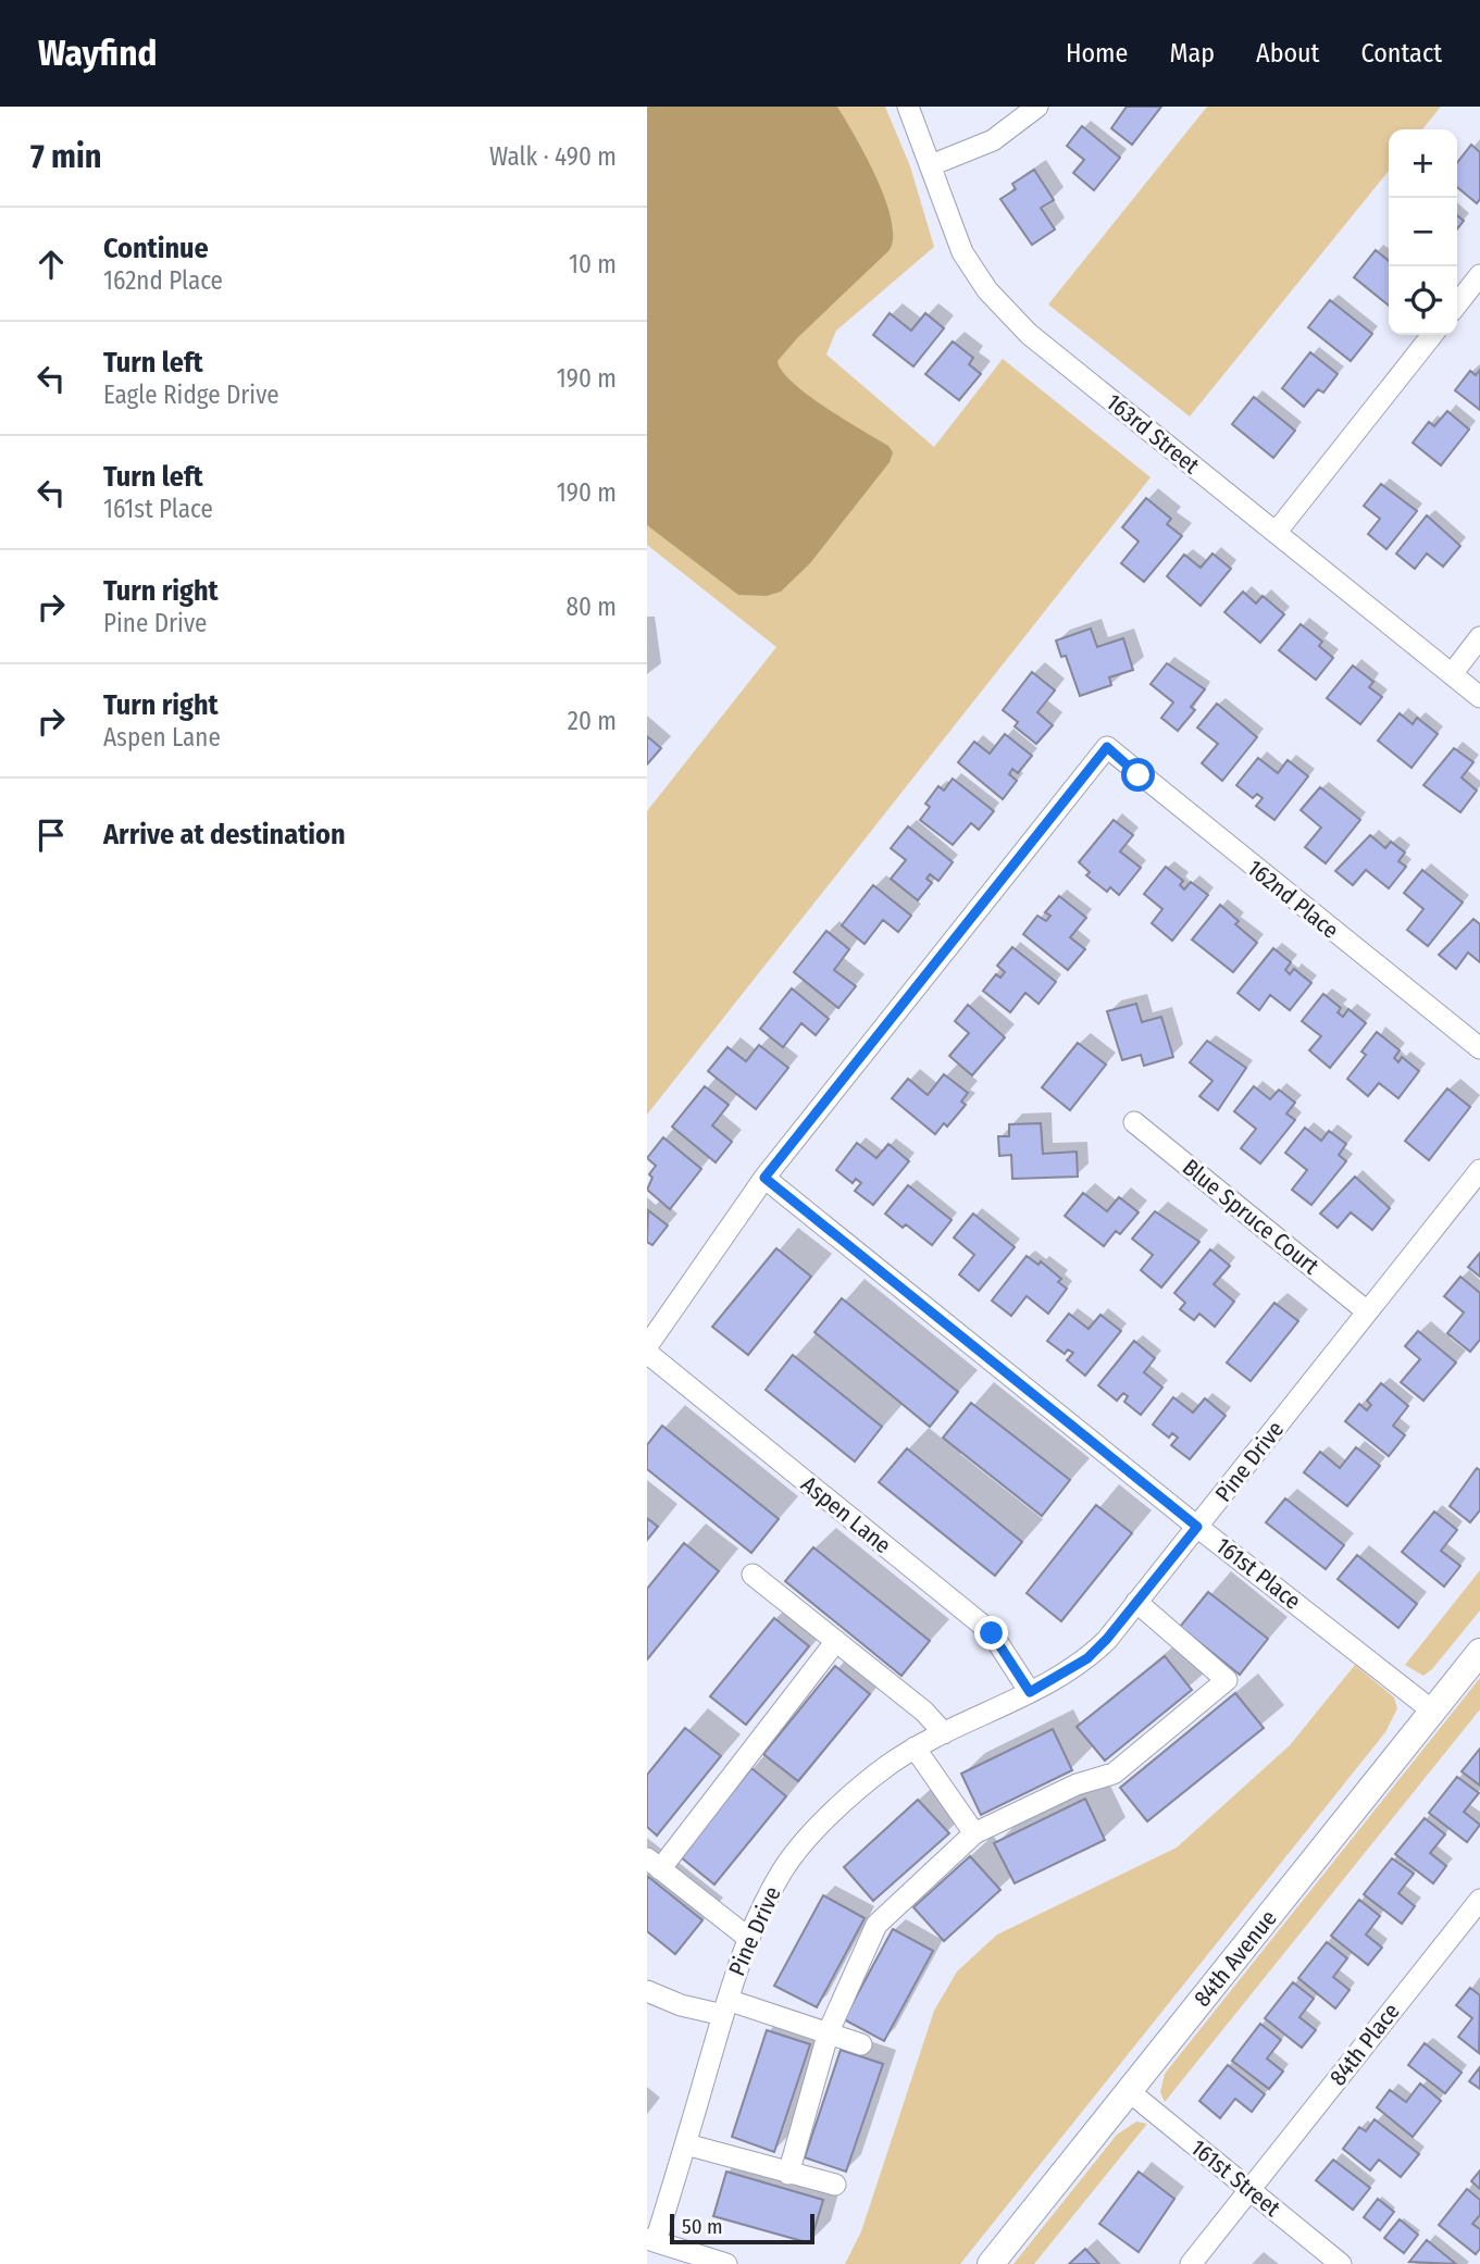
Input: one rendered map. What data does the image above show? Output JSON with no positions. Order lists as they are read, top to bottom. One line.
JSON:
{"streets":{"street":["163rd Street","162nd Place","Blue Spruce Court","Pine Drive","Aspen Lane","161st Place","84th Avenue","84th Place","161st Street"]},"crossings":[["162nd Place","161st Place"],["Blue Spruce Court","Pine Drive"],["Pine Drive","Aspen Lane"],["Pine Drive","161st Place"],["161st Place","84th Avenue"],["84th Avenue","161st Street"],["84th Place","161st Street"]],"scale_bar":"50 m","page":{"header":"Wayfind","nav":["Home","Map","About","Contact"],"heading":["7 min","Walk · 490 m"],"map_buttons":["+","−"],"list":[["Continue","162nd Place","10 m"],["Turn left","Eagle Ridge Drive","190 m"],["Turn left","161st Place","190 m"],["Turn right","Pine Drive","80 m"],["Turn right","Aspen Lane","20 m"],"Arrive at destination"],"scale":"50 m"}}
